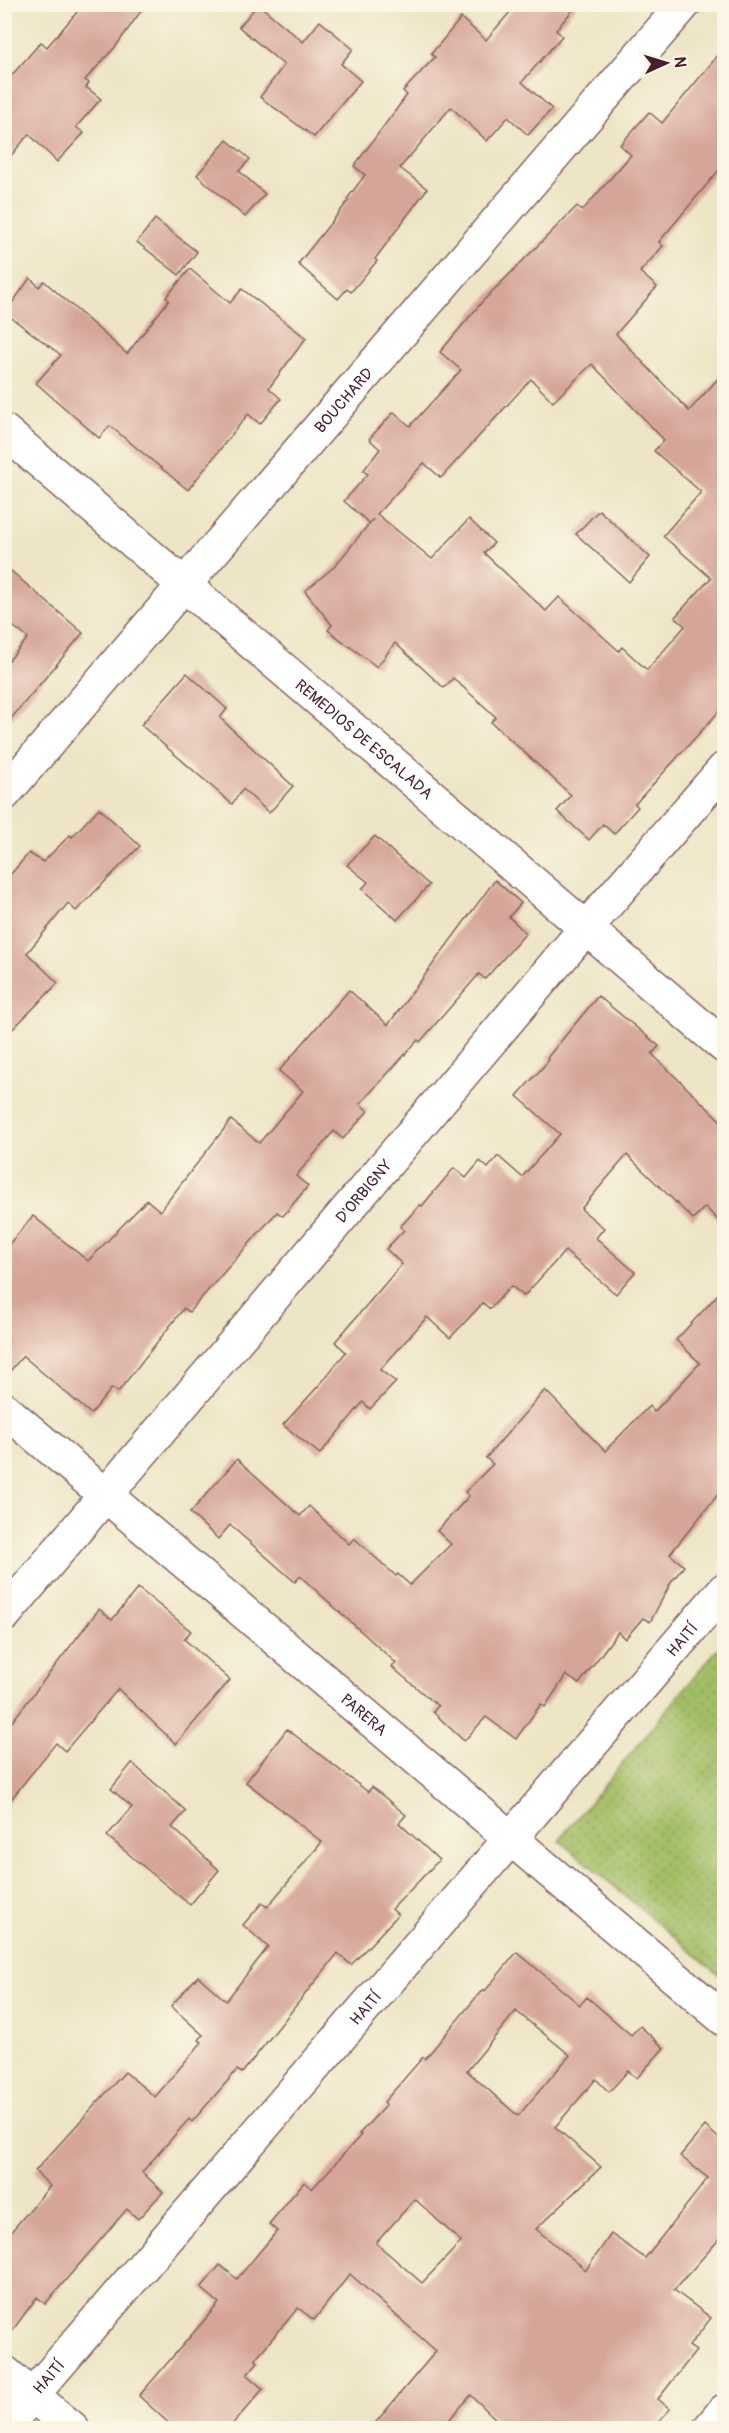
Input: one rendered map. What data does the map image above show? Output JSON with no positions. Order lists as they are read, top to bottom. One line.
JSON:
{"streets":{"street":["BOUCHARD","REMEDIOS DE ESCALADA","D'ORBIGNY","HAITÍ","PARERA"]},"crossings":[["BOUCHARD","REMEDIOS DE ESCALADA"],["REMEDIOS DE ESCALADA","D'ORBIGNY"],["D'ORBIGNY","PARERA"],["HAITÍ","PARERA"]],"north":"right"}
